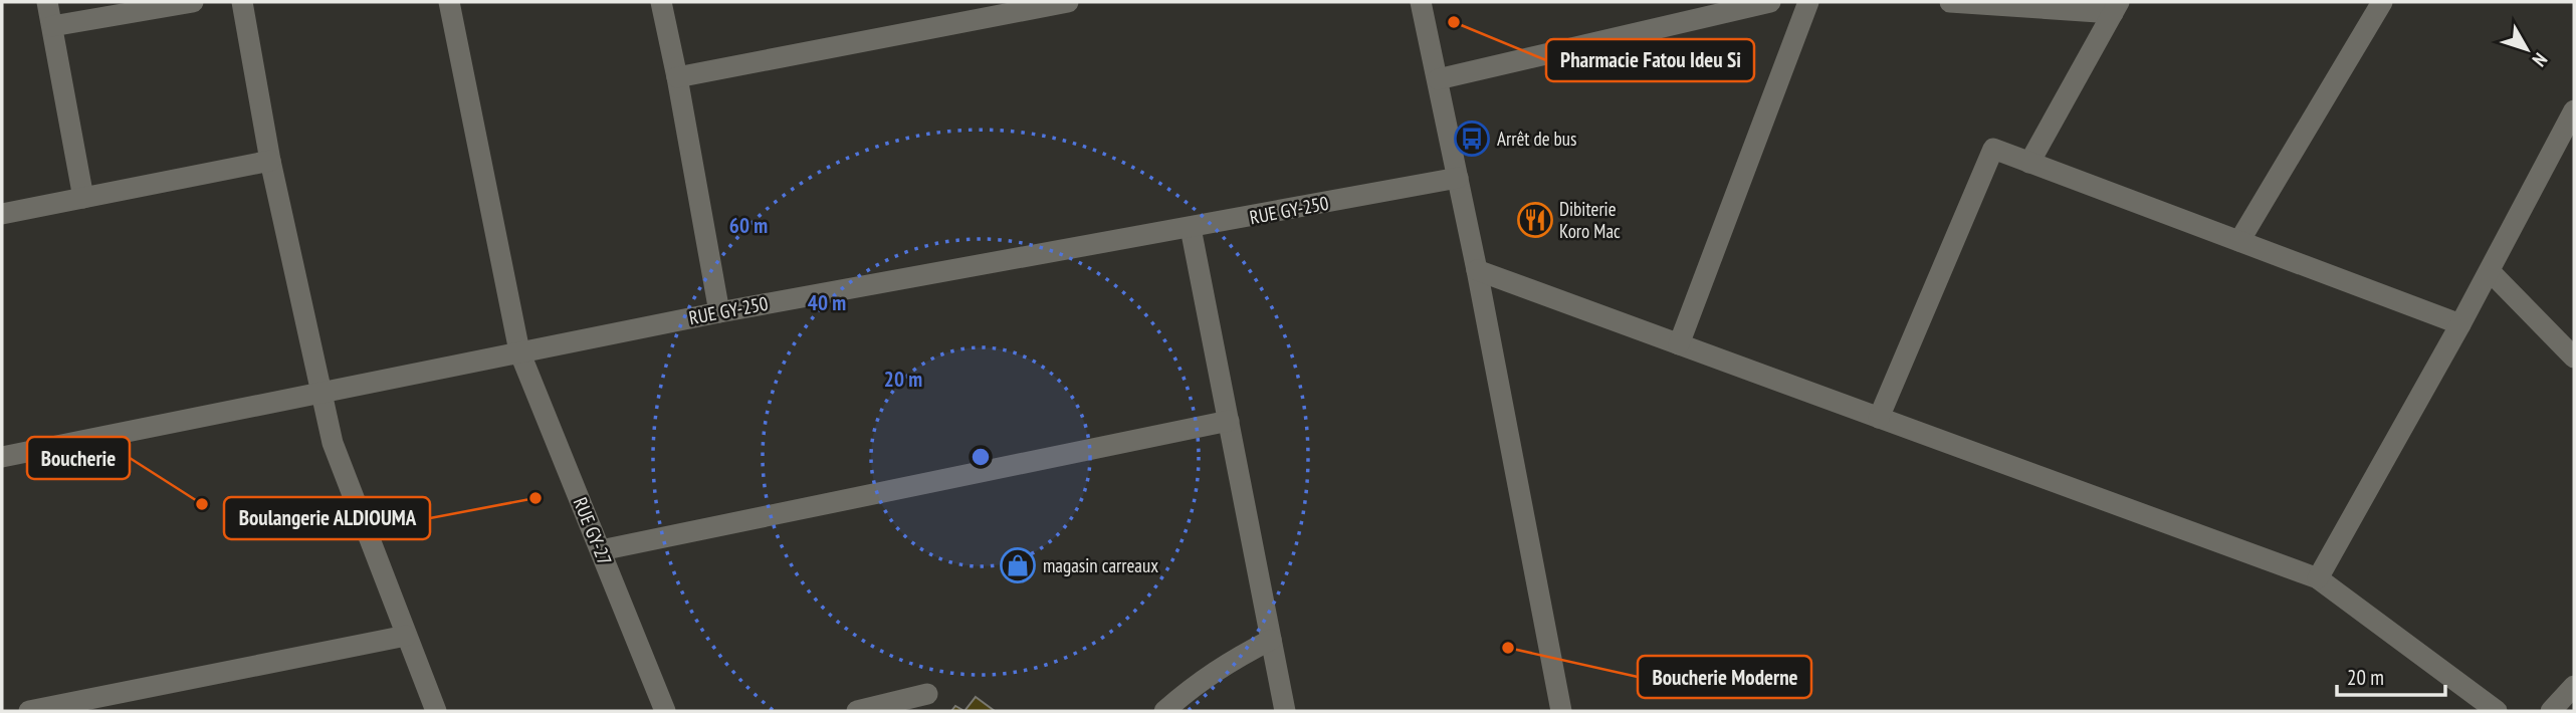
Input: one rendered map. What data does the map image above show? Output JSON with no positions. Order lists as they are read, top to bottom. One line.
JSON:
{"streets":{"street":["RUE GY-250","RUE GY-27"]},"crossings":[["RUE GY-250","RUE GY-27"]],"places":{"other":["Pharmacie Fatou Ideu Si","Boulangerie ALDIOUMA","Boucherie","Boucherie Moderne"],"bus stop":["Arrêt de bus"],"restaurant":["Dibiterie Koro Mac"],"shop":["magasin carreaux"]},"scale_bar":"20 m","north":"bottom right","rings":["60 m","40 m","20 m"]}
